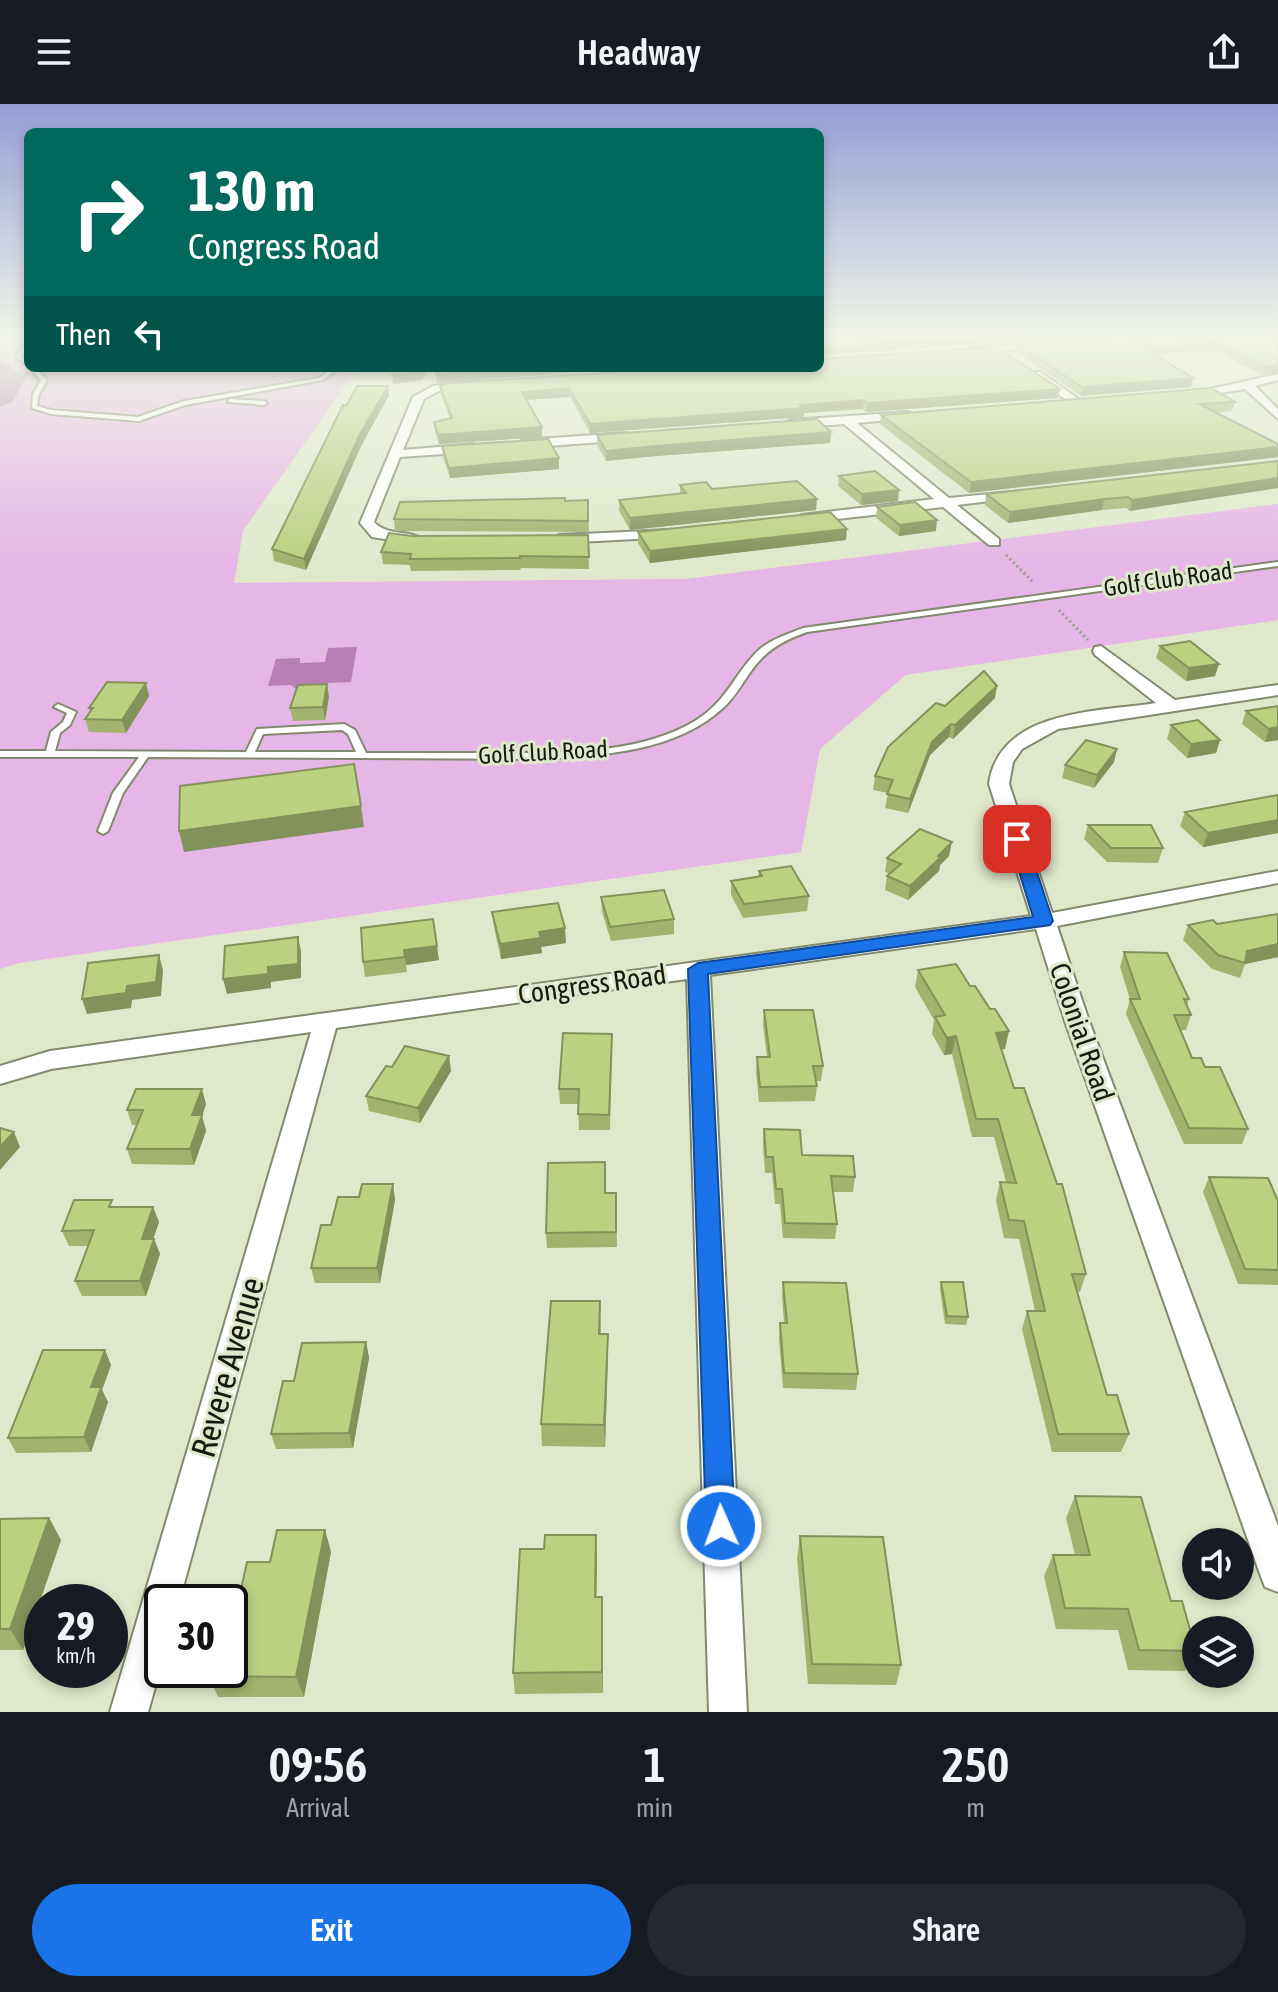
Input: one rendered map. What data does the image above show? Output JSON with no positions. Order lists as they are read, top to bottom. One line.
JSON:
{"streets":{"street":["Congress Road","Colonial Road","Revere Avenue"],"lane":["Golf Club Road"]},"crossings":[["Congress Road","Colonial Road"],["Congress Road","Revere Avenue"]],"page":{"header":"Headway","turn":["130 m","Congress Road"],"then":"Then","speed":"29 km/h","limit":"30","eta":["09:56","Arrival","1","min","250","m"],"buttons":["Exit","Share"]}}
